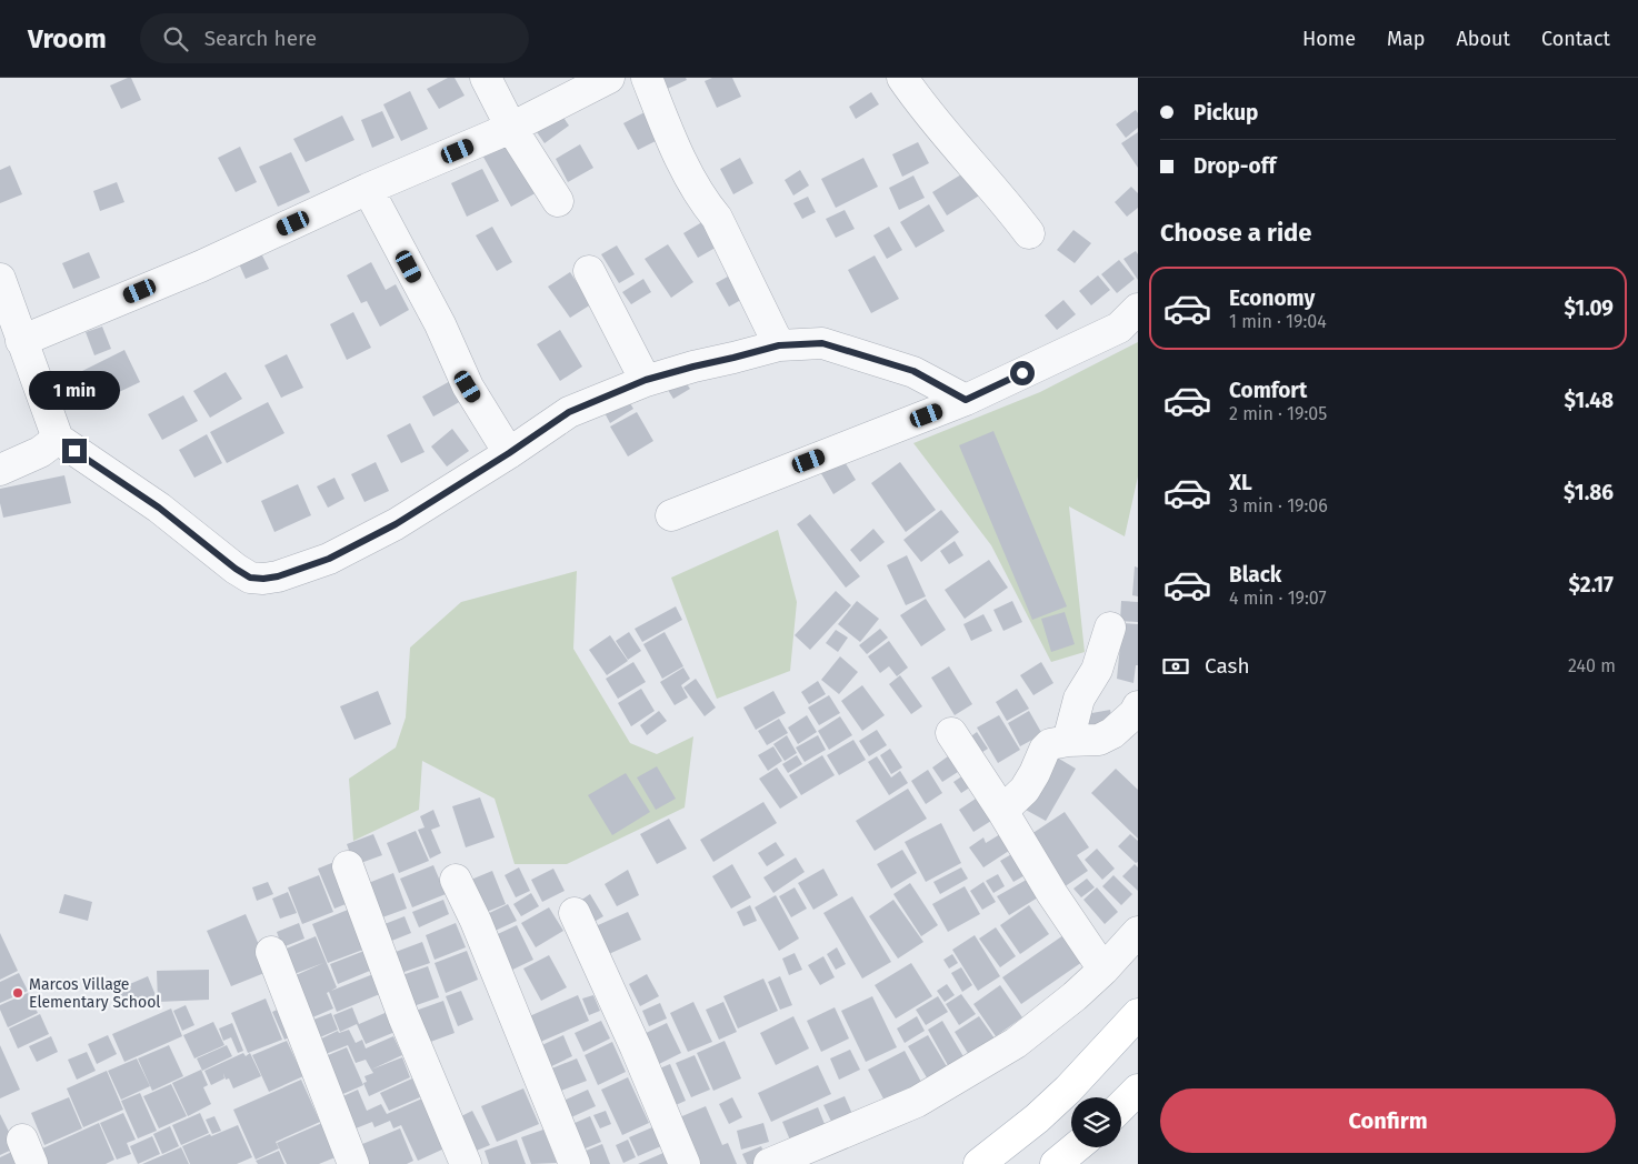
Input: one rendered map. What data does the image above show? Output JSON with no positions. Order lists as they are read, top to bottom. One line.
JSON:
{"places":["Marcos Village Elementary School"],"page":{"header":"Vroom","search":"Search here","nav":["Home","Map","About","Contact"],"banner":["Pickup","Drop-off"],"heading":"Choose a ride","list":[{"name":"Economy","note":"1 min · 19:04","value":"$1.09"},{"name":"Comfort","note":"2 min · 19:05","value":"$1.48"},{"name":"XL","note":"3 min · 19:06","value":"$1.86"},{"name":"Black","note":"4 min · 19:07","value":"$2.17"}],"bubble":"1 min","pay":["Cash","240 m"],"buttons":"Confirm"}}
